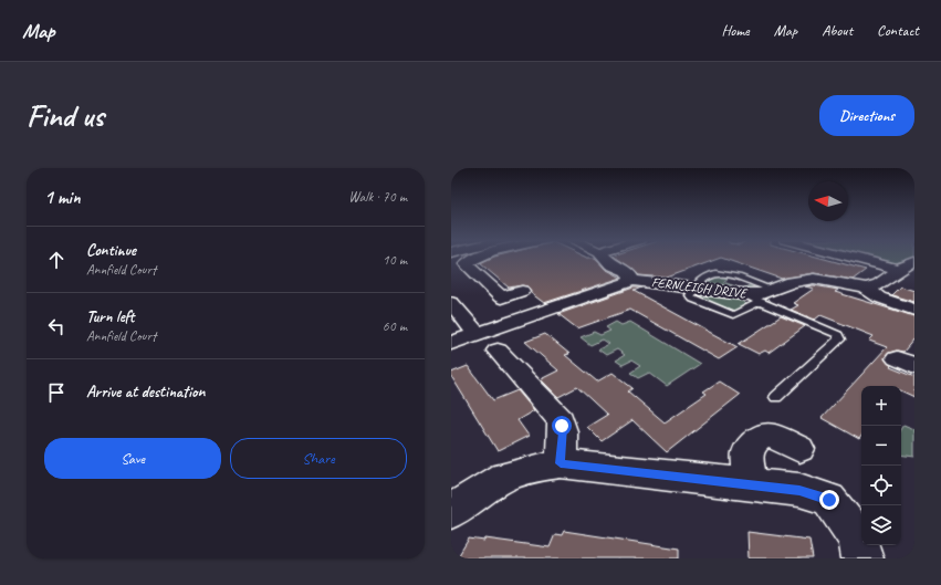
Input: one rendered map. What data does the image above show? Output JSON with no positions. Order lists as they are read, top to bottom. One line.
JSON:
{"streets":{"street":["FERNLEIGH DRIVE"]},"north":"left","page":{"header":"Map","nav":["Home","Map","About","Contact"],"buttons":["Directions",["Save","Share"]],"title":"Find us","heading":["1 min","Walk · 70 m"],"list":[["Continue","Annfield Court","10 m"],["Turn left","Annfield Court","60 m"],"Arrive at destination"],"map_buttons":["+","−"]}}
